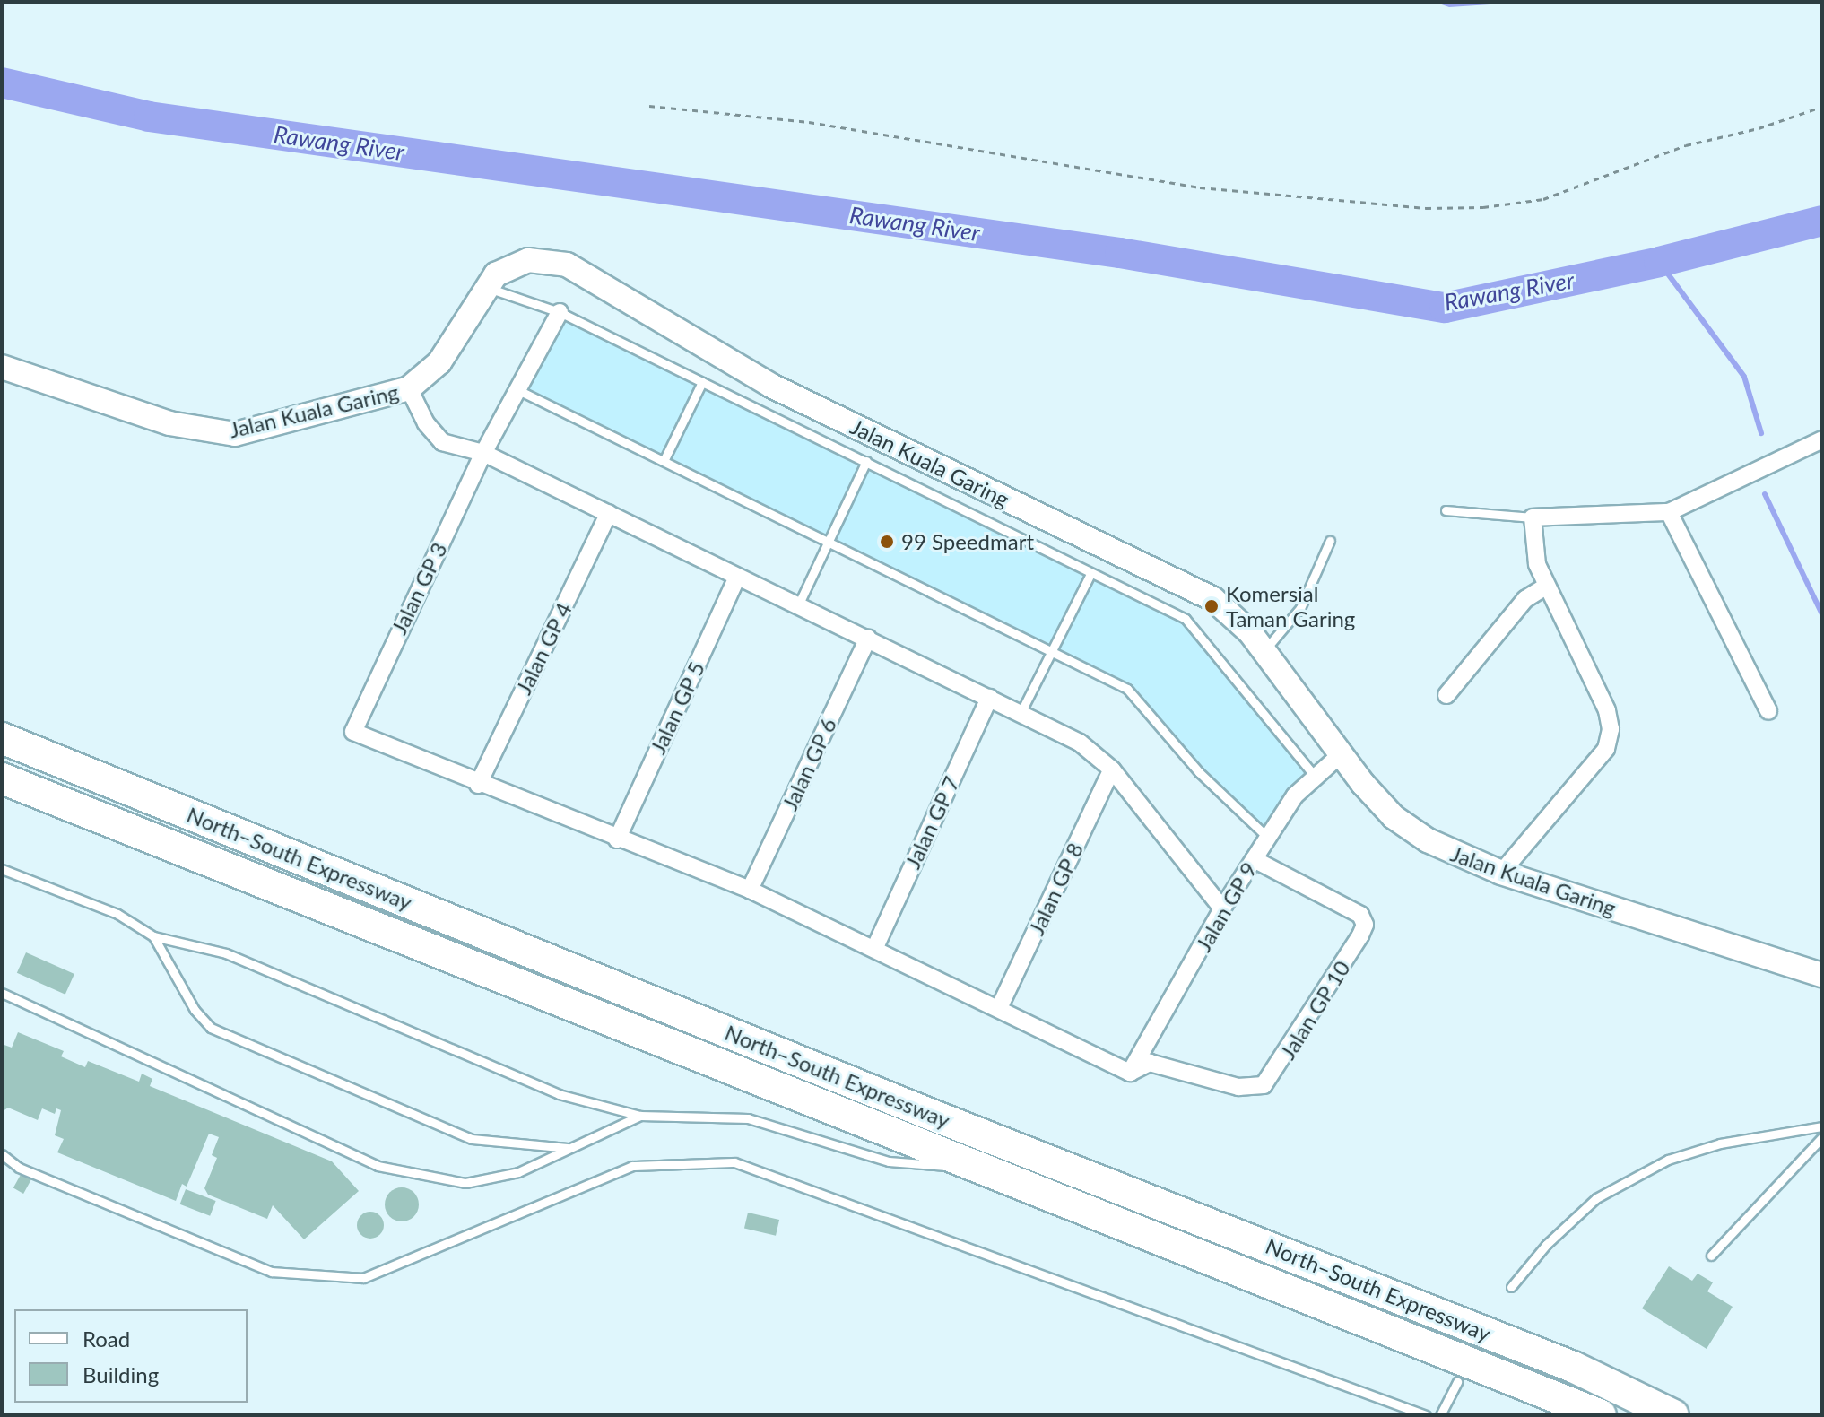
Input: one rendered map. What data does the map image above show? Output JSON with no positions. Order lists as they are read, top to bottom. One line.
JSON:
{"streets":{"highway":["North–South Expressway"],"street":["Jalan Kuala Garing","Jalan GP 3","Jalan GP 4","Jalan GP 5","Jalan GP 6","Jalan GP 7","Jalan GP 8","Jalan GP 9","Jalan GP 10"]},"crossings":[["Jalan Kuala Garing","Jalan GP 9"],["Jalan GP 3","Jalan GP 4"],["Jalan GP 9","Jalan GP 10"]],"water":["Rawang River"],"places":["99 Speedmart","Komersial Taman Garing"],"legend":["Road","Building"]}
